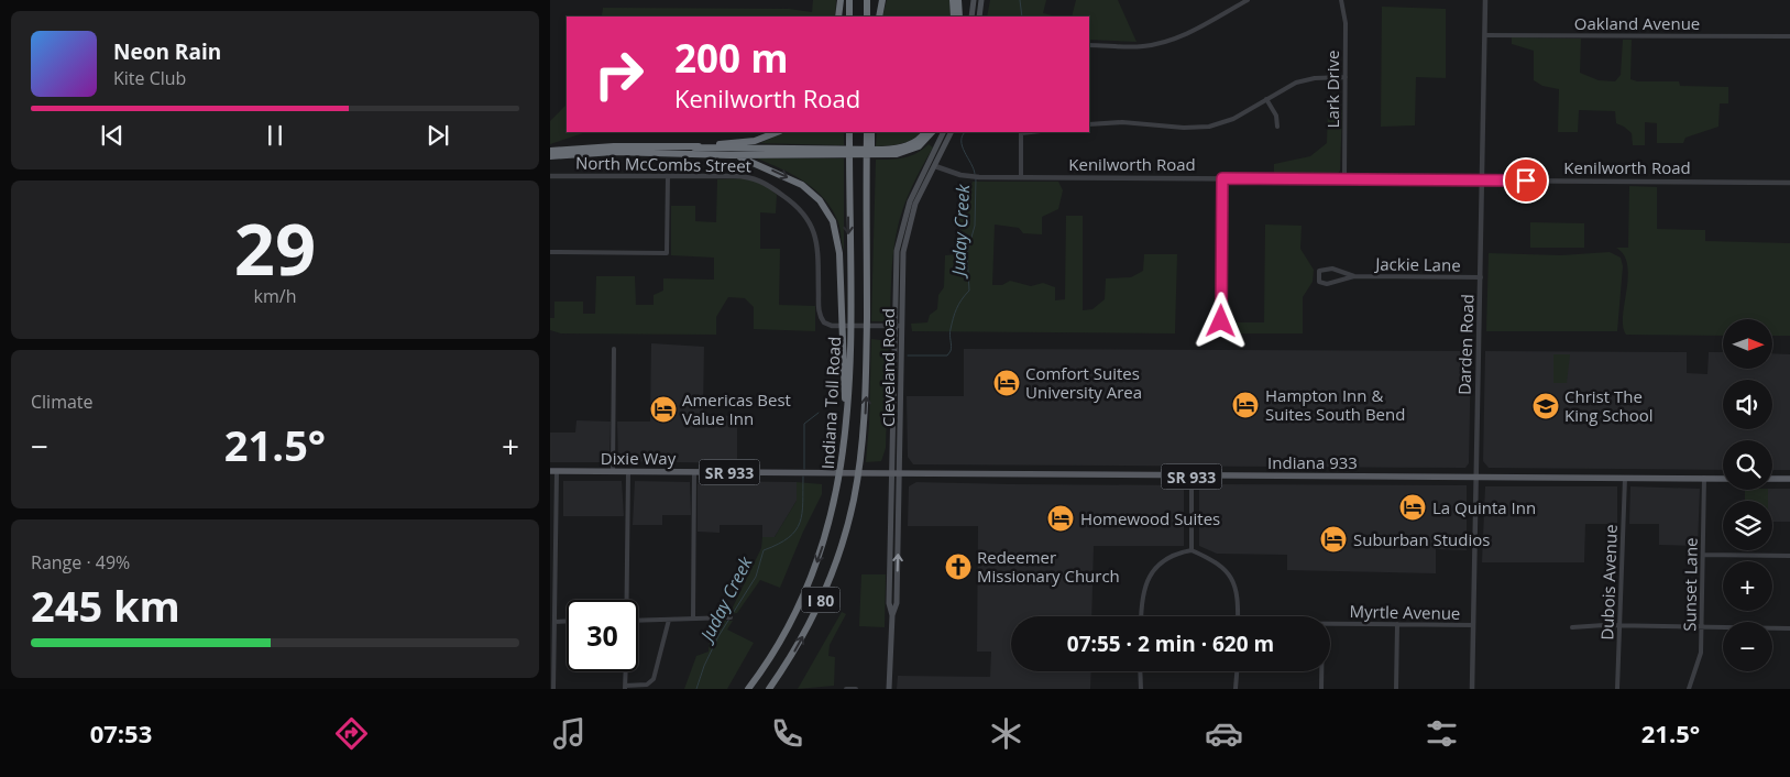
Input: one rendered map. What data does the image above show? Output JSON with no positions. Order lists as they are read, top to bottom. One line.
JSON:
{"streets":{"highway":["Indiana Toll Road","I 80"],"main road":["Cleveland Road","Dixie Way","Indiana 933","SR 933"],"street":["Oakland Avenue","Lark Drive","North McCombs Street","Kenilworth Road","Jackie Lane","Darden Road","Dubois Avenue","Sunset Lane","Myrtle Avenue"]},"crossings":[["Oakland Avenue","Darden Road"],["Lark Drive","Kenilworth Road"],["North McCombs Street","Cleveland Road"],["Kenilworth Road","Darden Road"],["Kenilworth Road","Cleveland Road"],["Jackie Lane","Darden Road"],["Darden Road","Indiana 933"],["Darden Road","Myrtle Avenue"],["Cleveland Road","Dixie Way"],["Cleveland Road","Indiana 933"],["Dixie Way","Indiana 933"],["Indiana 933","Dubois Avenue"],["Indiana 933","Sunset Lane"]],"water":["Juday Creek"],"places":{"hotel":["Comfort Suites University Area","Hampton Inn & Suites South Bend","Americas Best Value Inn","La Quinta Inn","Homewood Suites","Suburban Studios"],"school or university":["Christ The King School"],"church":["Redeemer Missionary Church"]},"north":"right","page":{"turn":["200 m","Kenilworth Road"],"song":["Neon Rain","Kite Club"],"tile":[["29","km/h"],"Climate",["Range · 49%","245 km"]],"map_buttons":["+","−"],"heat":["−","21.5°","+"],"limit":"30","trip":"07:55 · 2 min · 620 m","tabs":["07:53","21.5°"]}}
